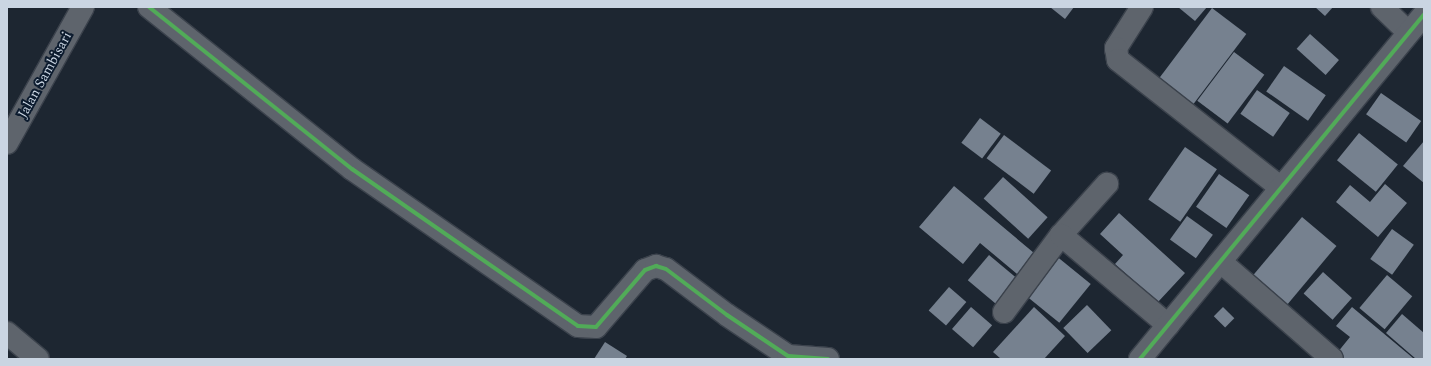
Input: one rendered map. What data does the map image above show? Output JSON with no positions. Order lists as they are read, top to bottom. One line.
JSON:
{"streets":{"street":["Jalan Sambisari"]}}
